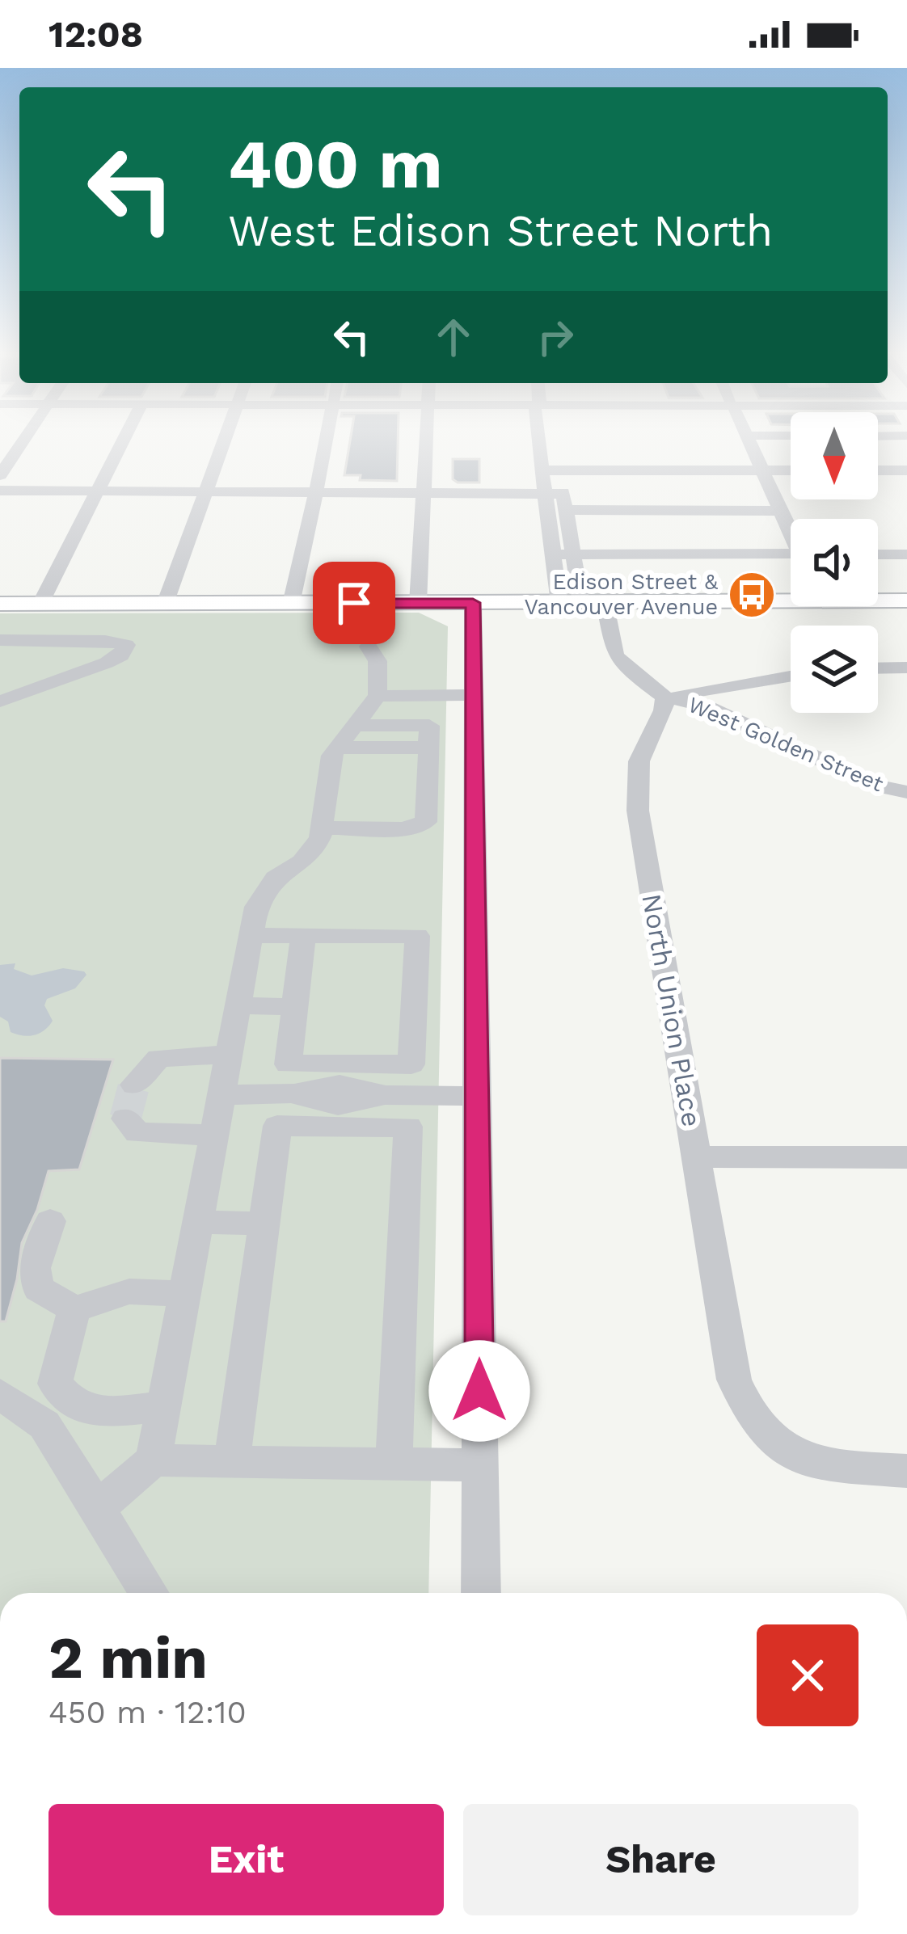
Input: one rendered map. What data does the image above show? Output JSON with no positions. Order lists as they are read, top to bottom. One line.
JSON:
{"streets":{"street":["West Golden Street","North Union Place"]},"crossings":[["West Golden Street","North Union Place"]],"places":{"bus stop":["Edison Street & Vancouver Avenue"]},"north":"bottom","page":{"status":"12:08","turn":["400 m","West Edison Street North"],"heading":["2 min","450 m · 12:10"],"buttons":["Exit","Share"]}}
